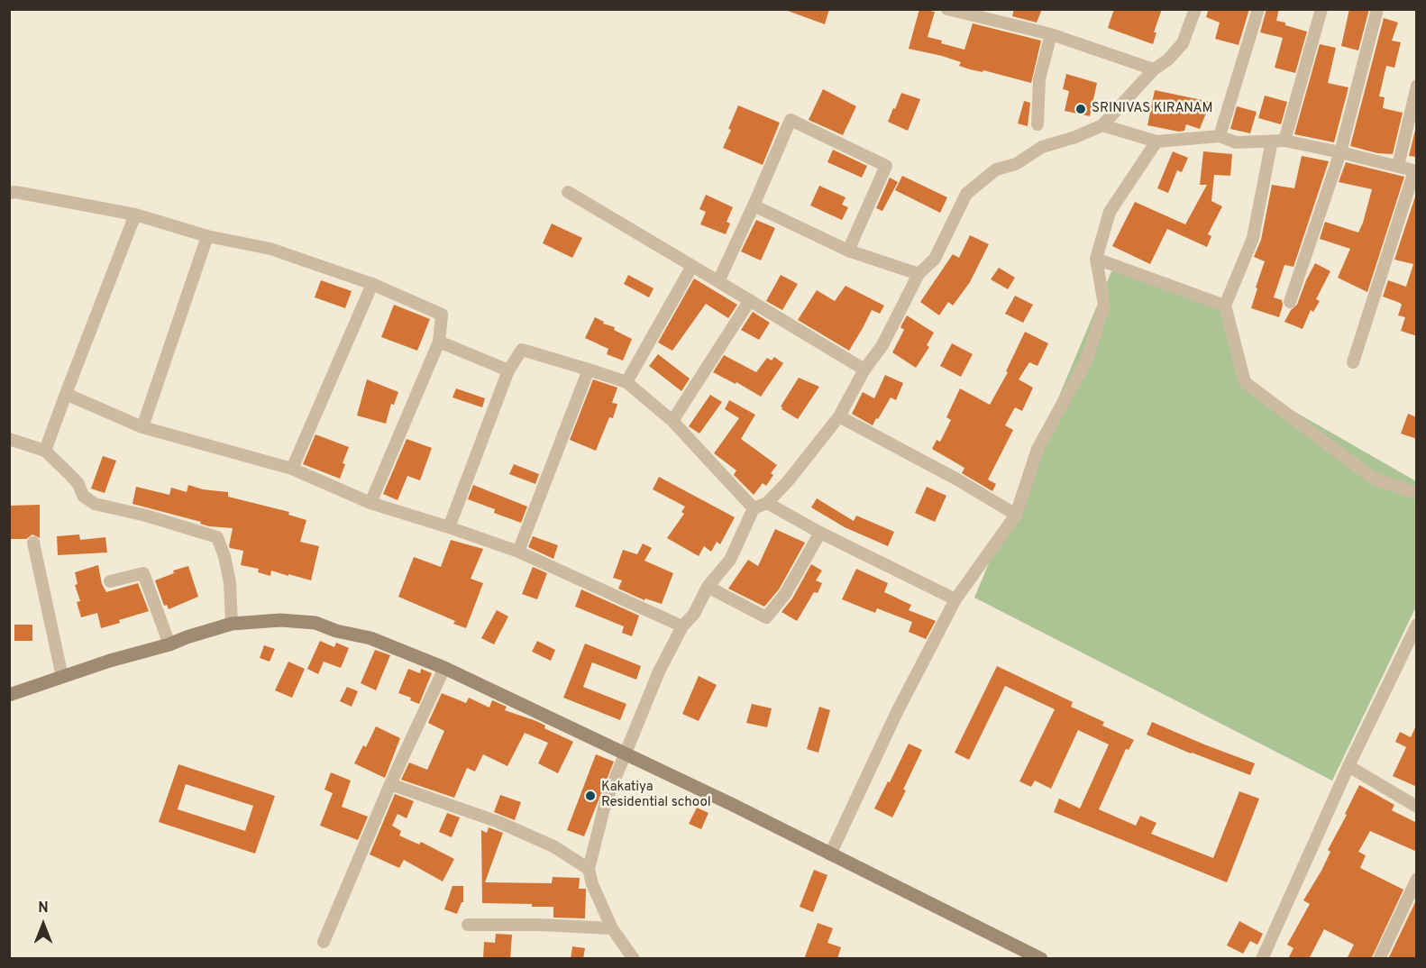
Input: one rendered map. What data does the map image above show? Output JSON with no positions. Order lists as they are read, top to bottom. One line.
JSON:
{"places":["SRINIVAS KIRANAM","Kakatiya Residential school"],"north":"top"}
